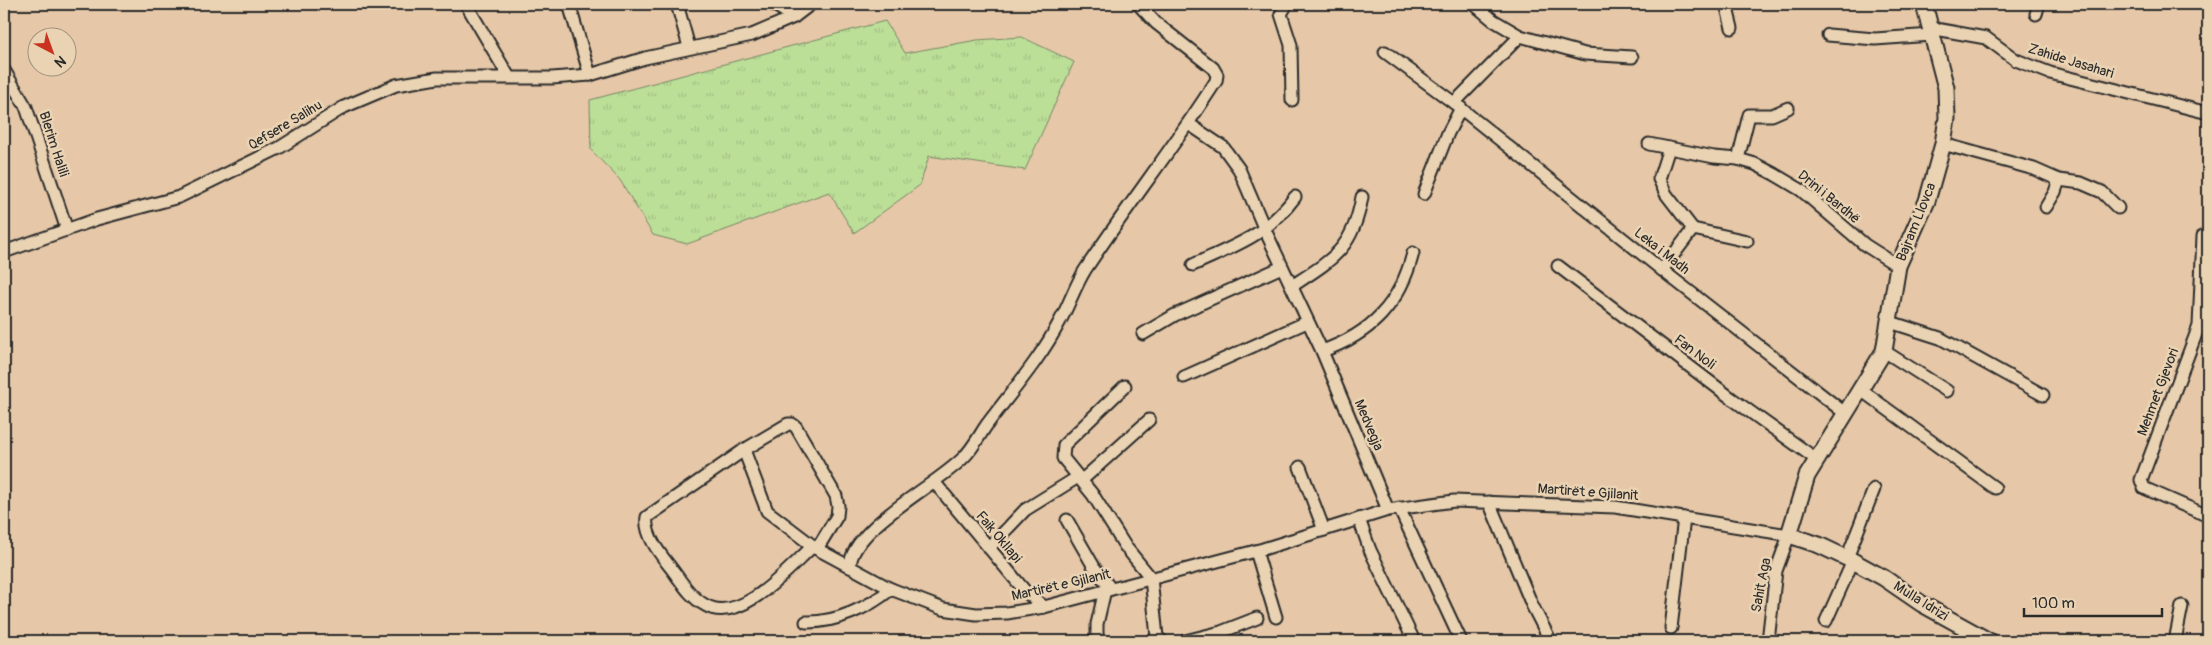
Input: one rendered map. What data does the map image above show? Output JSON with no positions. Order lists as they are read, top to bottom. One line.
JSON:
{"streets":{"street":["Zahide Jasahari","Qefsere Salihu","Blerim Halili","Drini i Bardhë","Bajram Llovca","Leka i Madh","Fan Noli","Mehmet Gjevori","Medvegja","Martirët e Gjilanit","Faik Okllapi","Sahit Aga","Mulla Idrizi"]},"crossings":[["Zahide Jasahari","Bajram Llovca"],["Qefsere Salihu","Blerim Halili"],["Drini i Bardhë","Bajram Llovca"],["Bajram Llovca","Leka i Madh"],["Bajram Llovca","Fan Noli"],["Bajram Llovca","Martirët e Gjilanit"],["Bajram Llovca","Sahit Aga"],["Bajram Llovca","Mulla Idrizi"],["Medvegja","Martirët e Gjilanit"],["Martirët e Gjilanit","Faik Okllapi"],["Martirët e Gjilanit","Sahit Aga"],["Martirët e Gjilanit","Mulla Idrizi"],["Sahit Aga","Mulla Idrizi"]],"scale_bar":"100 m","north":"bottom right"}
